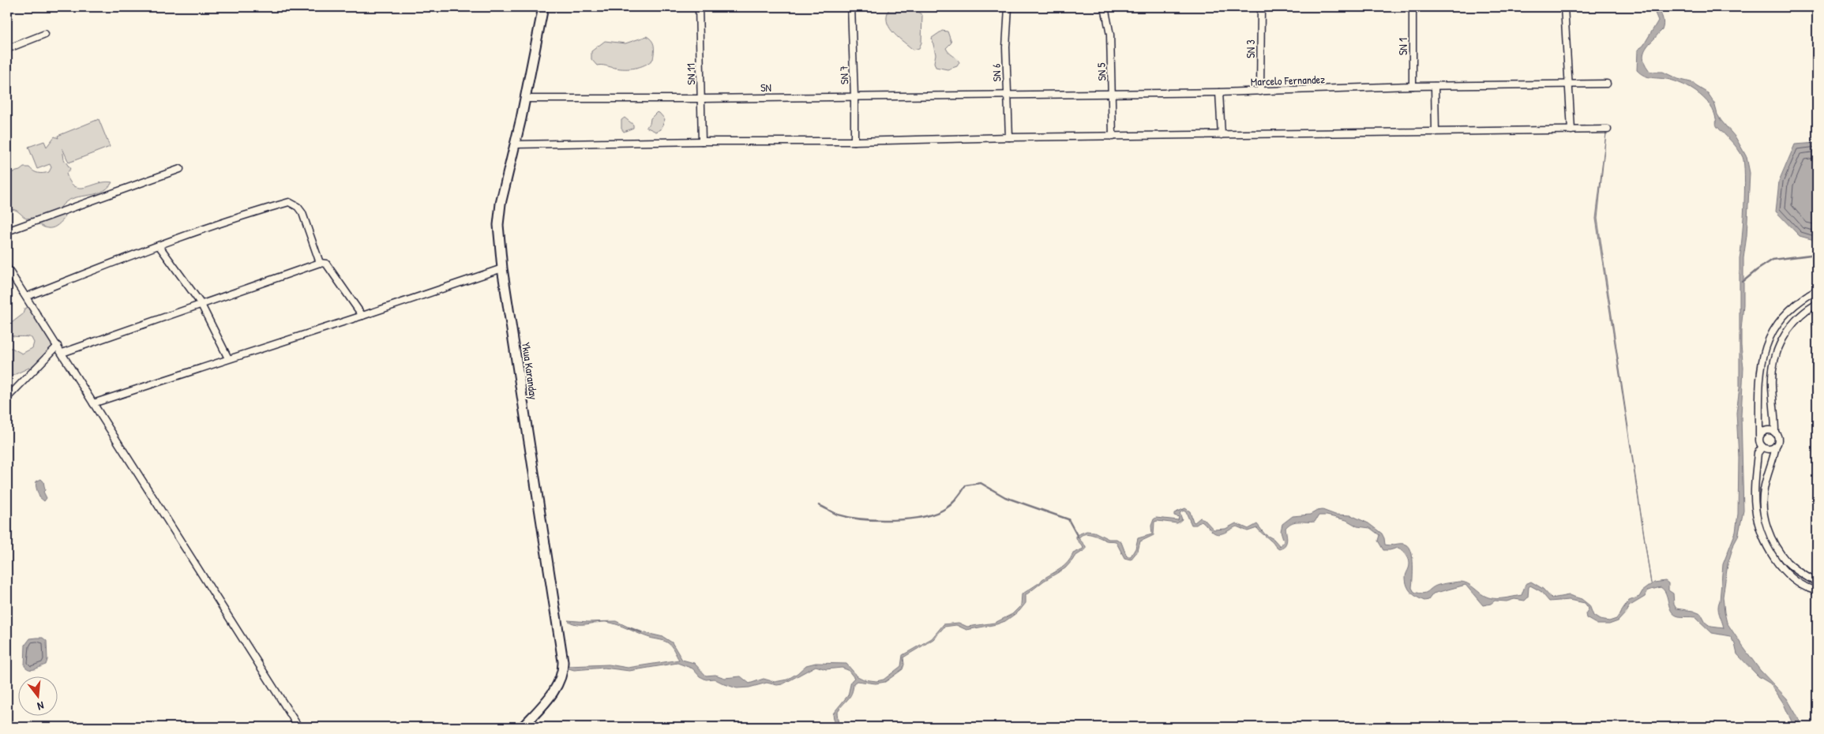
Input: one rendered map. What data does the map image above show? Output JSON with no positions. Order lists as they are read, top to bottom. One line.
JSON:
{"streets":{"street":["SN 1","SN 3","SN 5","SN 6","SN 11","SN 7","Marcelo Fernandez","SN","Ykua Karanday"]},"crossings":[["SN 1","Marcelo Fernandez"],["SN 3","Marcelo Fernandez"],["SN 5","Marcelo Fernandez"],["SN 6","Marcelo Fernandez"],["SN 6","SN"],["SN 11","SN"],["SN 7","SN"],["Marcelo Fernandez","SN"],["SN","Ykua Karanday"]],"north":"bottom"}
